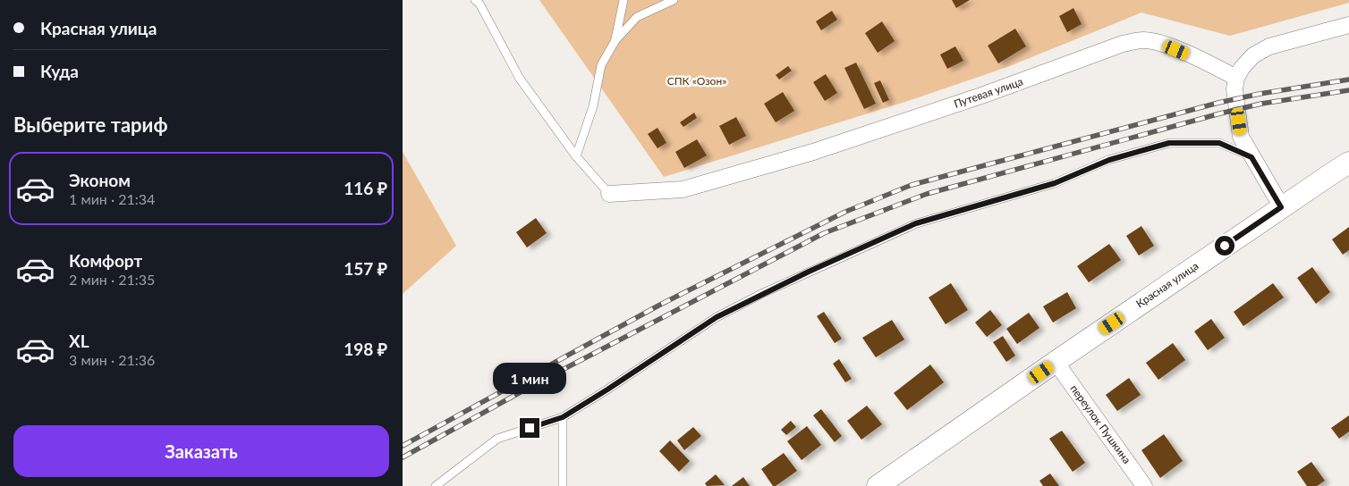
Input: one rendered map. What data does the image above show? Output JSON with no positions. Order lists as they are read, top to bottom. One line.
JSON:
{"streets":{"main road":["Красная улица"],"street":["Путевая улица","переулок Пушкина"]},"crossings":[["Красная улица","переулок Пушкина"]],"parks":["СПК «Озон»"],"page":{"banner":["Красная улица","Куда"],"heading":"Выберите тариф","list":[{"name":"Эконом","note":"1 мин · 21:34","value":"116 ₽"},{"name":"Комфорт","note":"2 мин · 21:35","value":"157 ₽"},{"name":"XL","note":"3 мин · 21:36","value":"198 ₽"}],"bubble":"1 мин","buttons":"Заказать"}}
